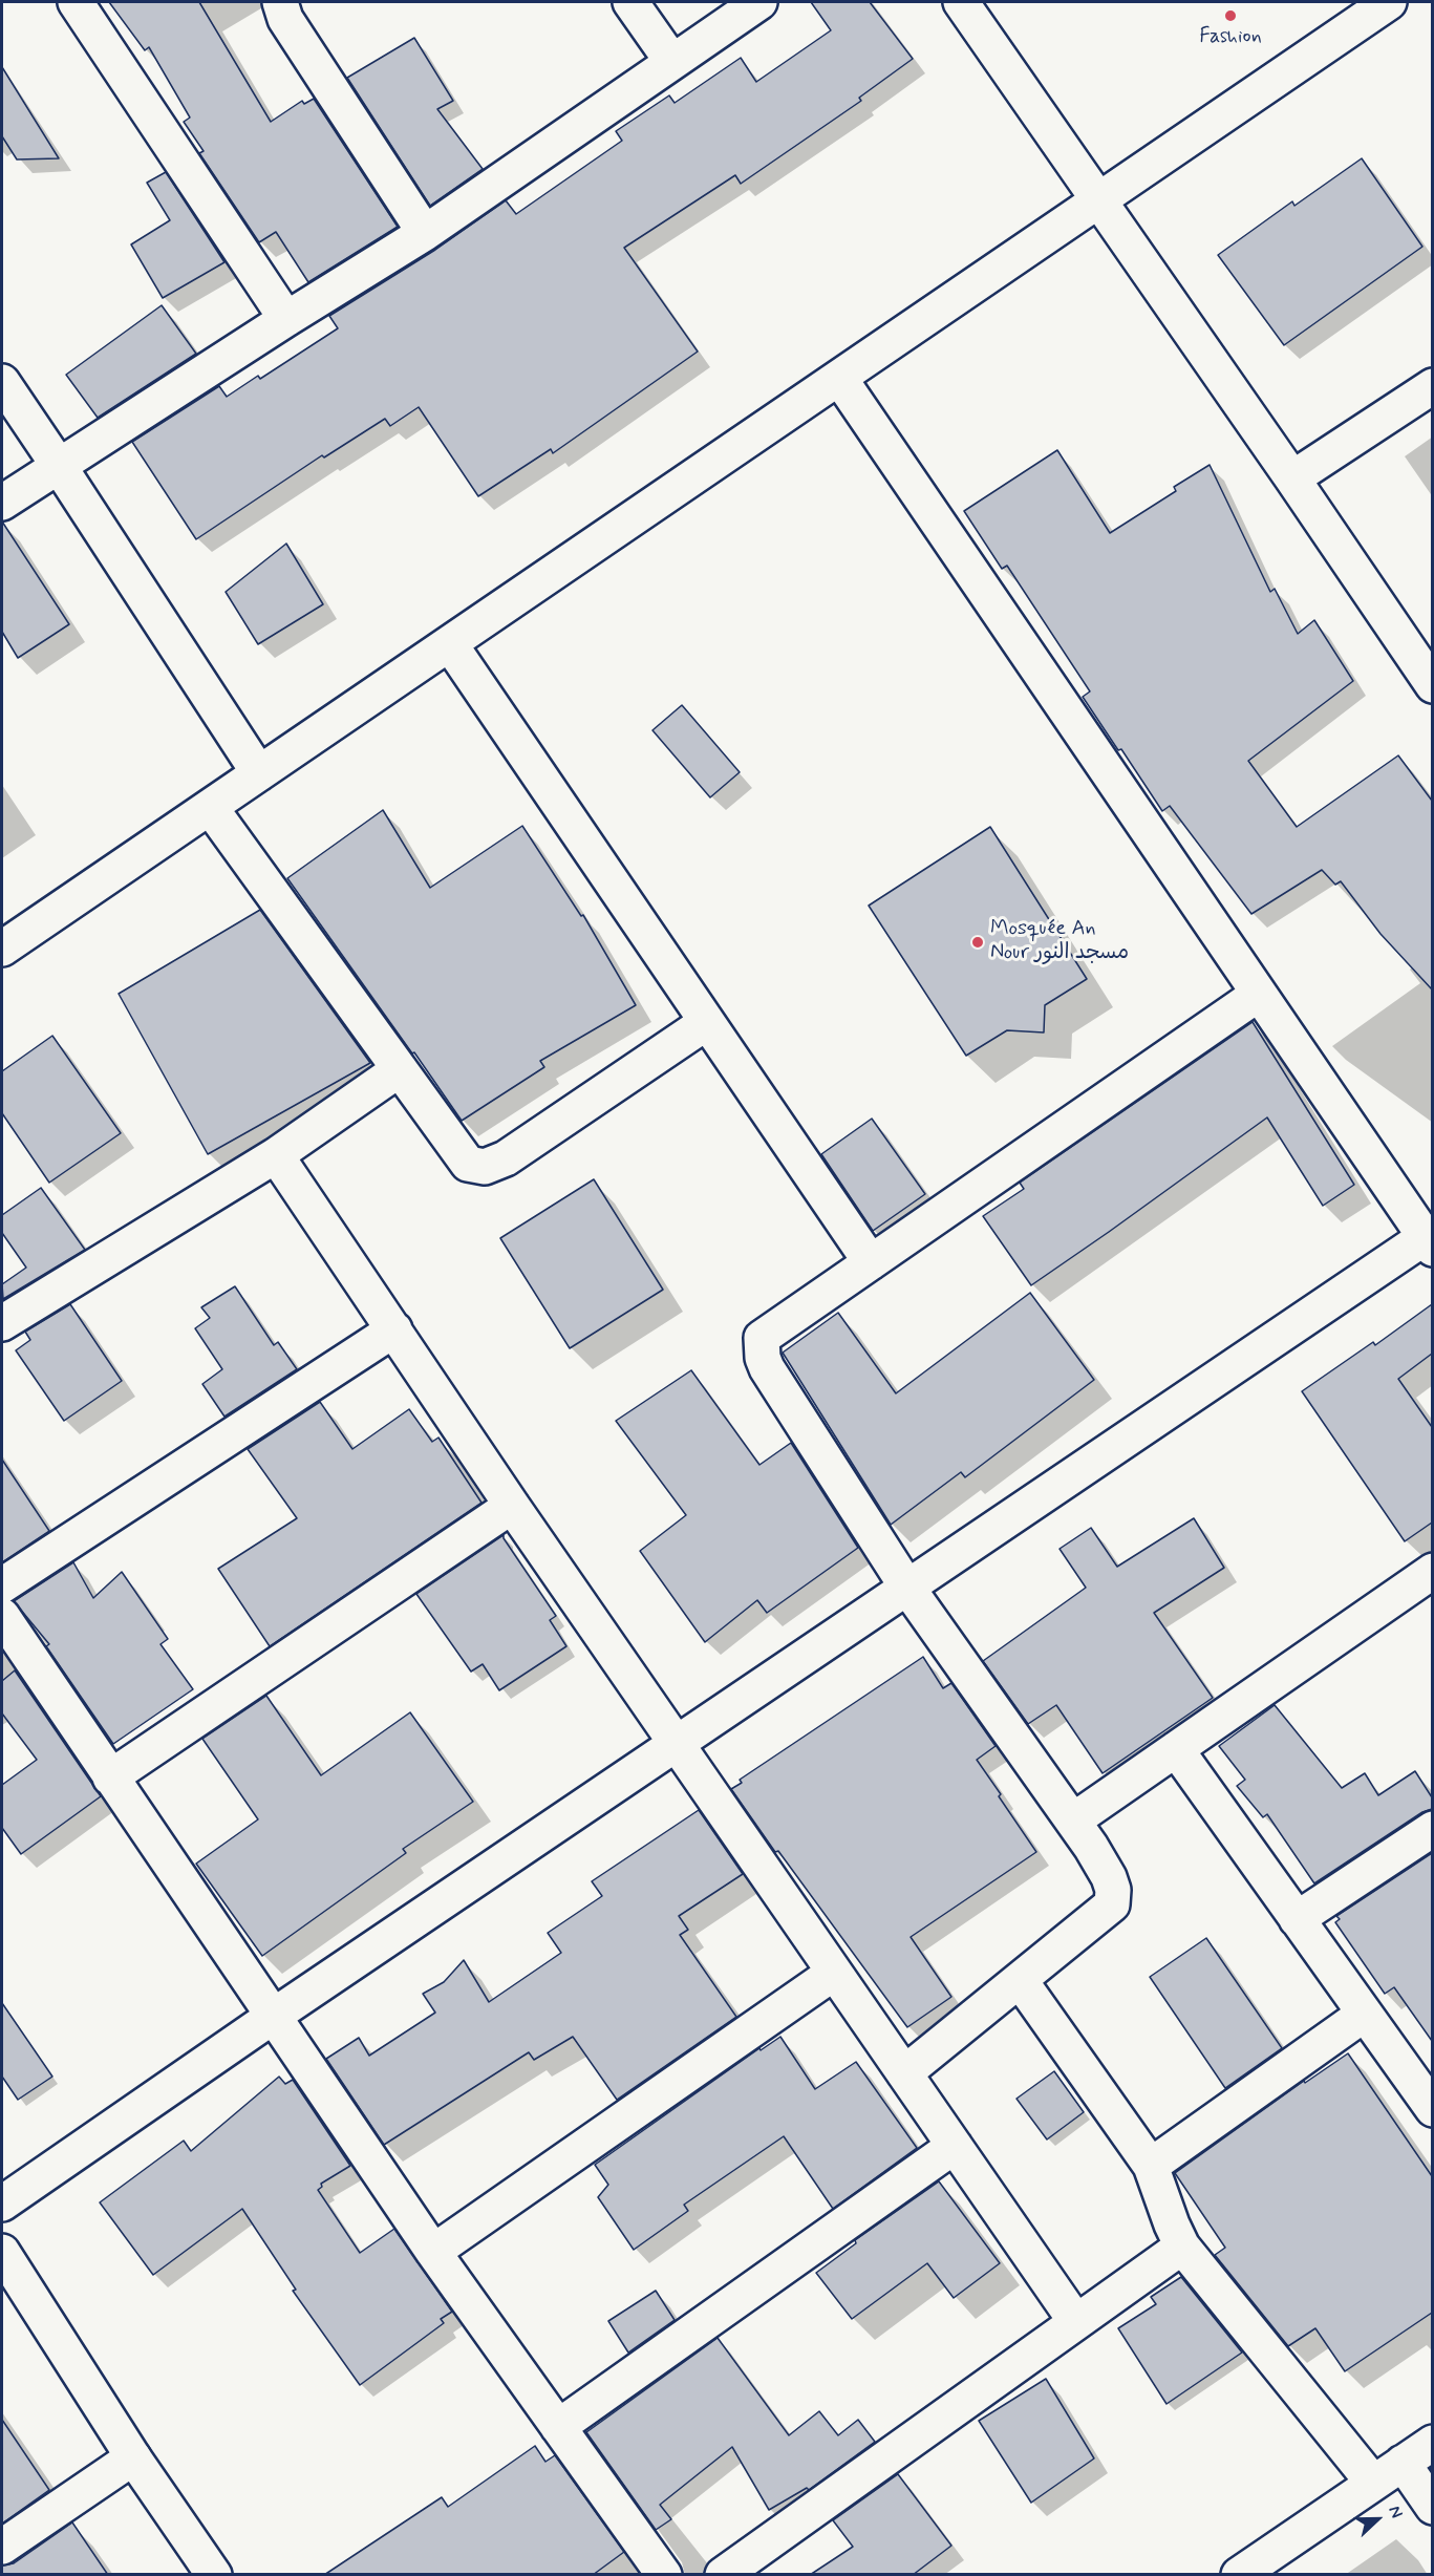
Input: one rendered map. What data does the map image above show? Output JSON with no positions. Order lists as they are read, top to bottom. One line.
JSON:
{"places":["Fashion","Mosquée An Nour مسجد النور"],"north":"right"}
